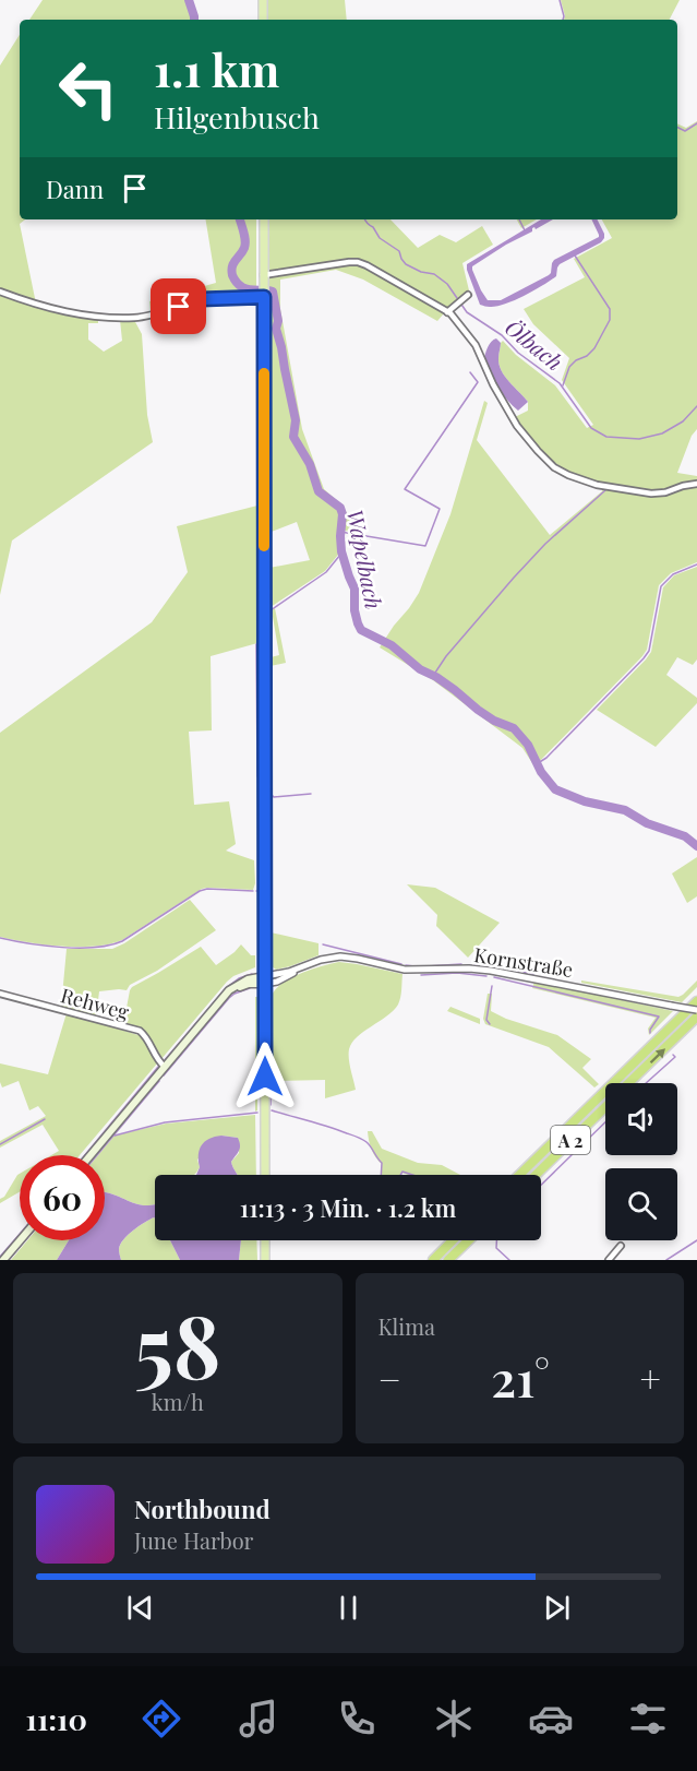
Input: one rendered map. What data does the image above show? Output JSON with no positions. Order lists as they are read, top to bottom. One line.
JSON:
{"streets":{"highway":["A 2"],"street":["Kornstraße","Rehweg"]},"water":["Ölbach","Wapelbach"],"page":{"turn":["1.1 km","Hilgenbusch"],"then":"Dann","limit":"60","trip":"11:13 · 3 Min. · 1.2 km","tile":[["58","km/h"],"Klima"],"heat":["−","21°","+"],"song":["Northbound","June Harbor"],"tabs":"11:10"}}
